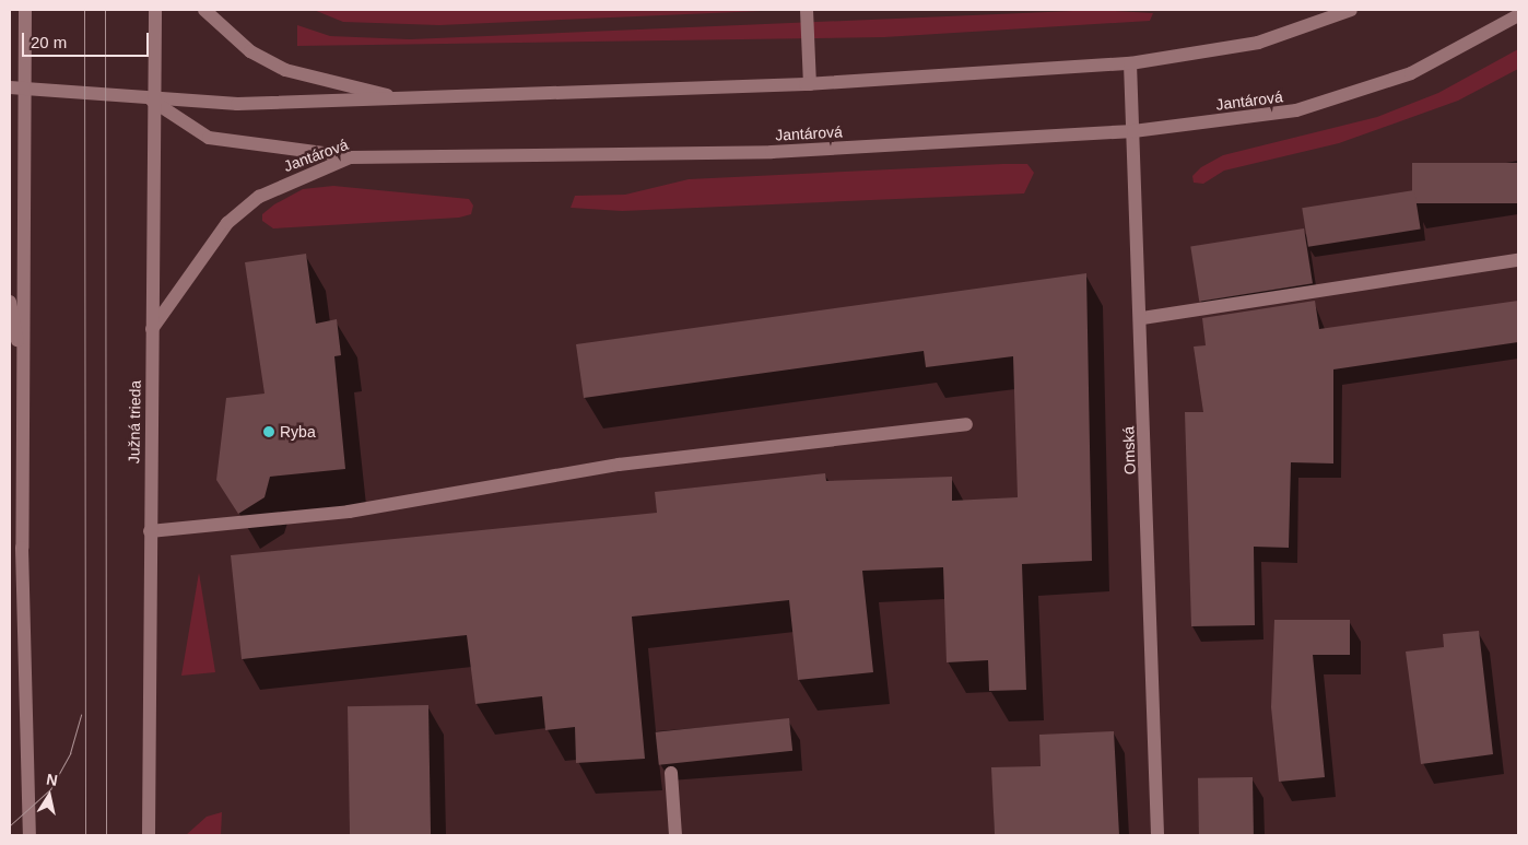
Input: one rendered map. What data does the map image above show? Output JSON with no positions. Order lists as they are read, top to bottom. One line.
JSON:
{"streets":{"street":["Jantárová","Južná trieda","Omská"]},"crossings":[["Jantárová","Južná trieda"],["Jantárová","Omská"]],"places":["Ryba"],"scale_bar":"20 m","north":"top"}
